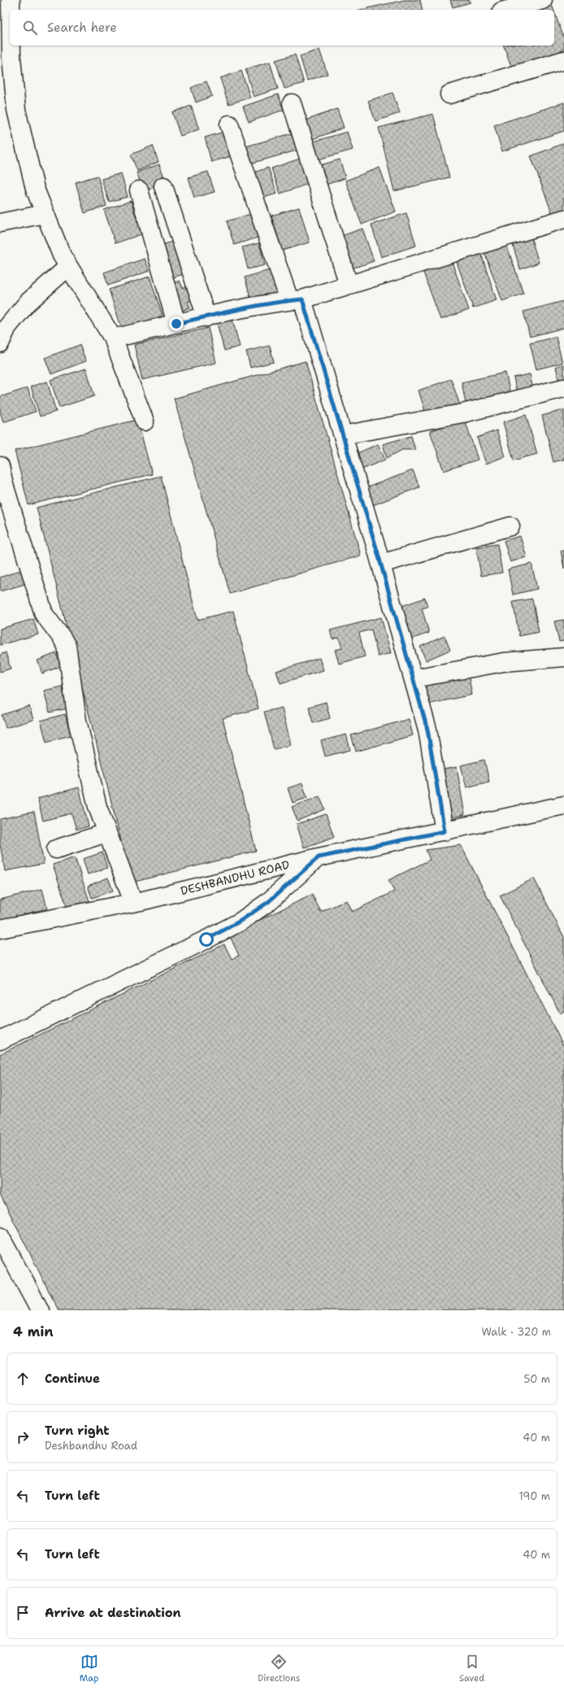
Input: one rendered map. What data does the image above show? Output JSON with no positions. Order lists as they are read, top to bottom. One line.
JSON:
{"streets":{"street":["DESHBANDHU ROAD"]},"page":{"search":"Search here","heading":["4 min","Walk · 320 m"],"list":[["Continue","50 m"],["Turn right","Deshbandhu Road","40 m"],["Turn left","190 m"],["Turn left","40 m"],"Arrive at destination"],"nav":["Map","Directions","Saved"]}}
